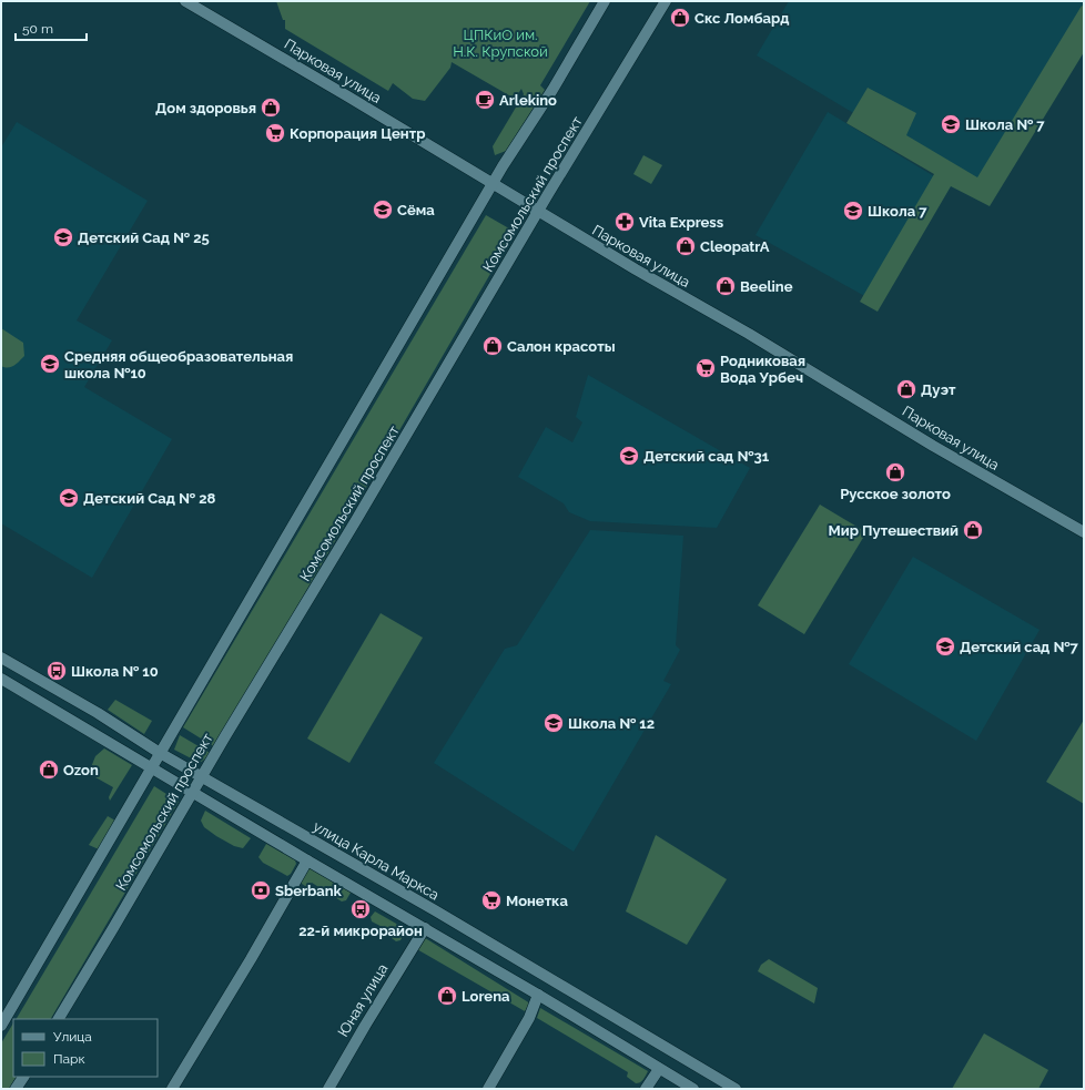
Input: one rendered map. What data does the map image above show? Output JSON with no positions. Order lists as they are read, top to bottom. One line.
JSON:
{"streets":{"main road":["Парковая улица","Комсомольский проспект","улица Карла Маркса","Юная улица"]},"crossings":[["Парковая улица","Комсомольский проспект"],["Комсомольский проспект","улица Карла Маркса"]],"parks":["ЦПКиО им. Н.К. Крупской"],"places":{"shop":["Скс Ломбард","Дом здоровья","CleopatrA","Beeline","Салон красоты","Дуэт","Русское золото","Мир Путешествий","Ozon","Lorena"],"cafe":["Arlekino"],"school or university":["Школа № 7","Сёма","Школа 7","Детский Сад № 25","Средняя общеобразовательная школа №10","Детский сад №31","Детский Сад № 28","Детский сад №7","Школа № 12"],"supermarket":["Корпорация Центр","Родниковая Вода Урбеч","Монетка"],"pharmacy":["Vita Express"],"bus stop":["Школа № 10","22-й микрорайон"],"bank":["Sberbank"]},"legend":["Улица","Парк"],"scale_bar":"50 m"}
